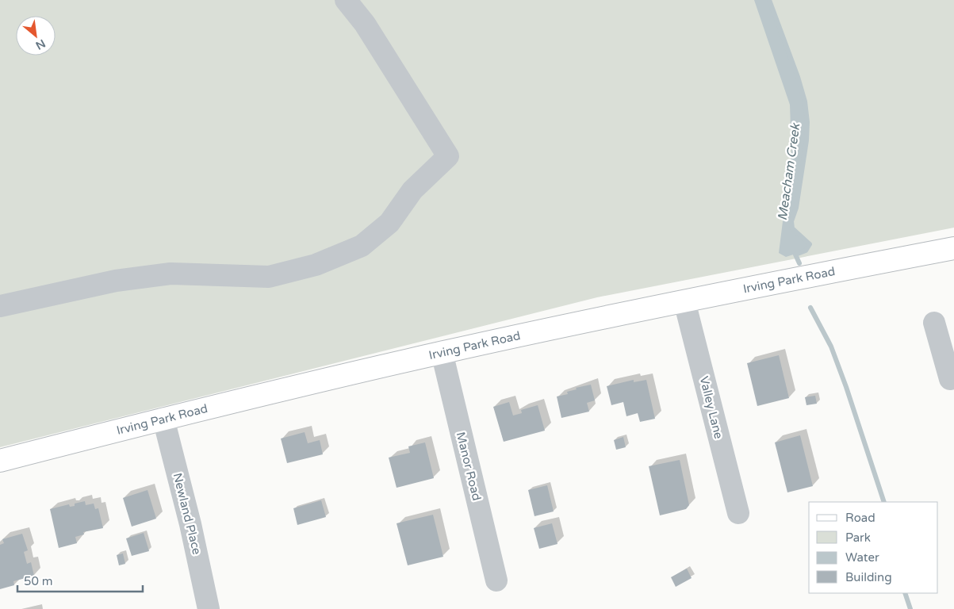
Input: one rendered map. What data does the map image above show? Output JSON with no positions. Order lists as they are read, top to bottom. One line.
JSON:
{"streets":{"main road":["Irving Park Road"],"street":["Valley Lane","Manor Road","Newland Place"]},"crossings":[["Irving Park Road","Valley Lane"],["Irving Park Road","Manor Road"],["Irving Park Road","Newland Place"]],"water":["Meacham Creek"],"legend":["Road","Park","Water","Building"],"scale_bar":"50 m","north":"bottom right"}
